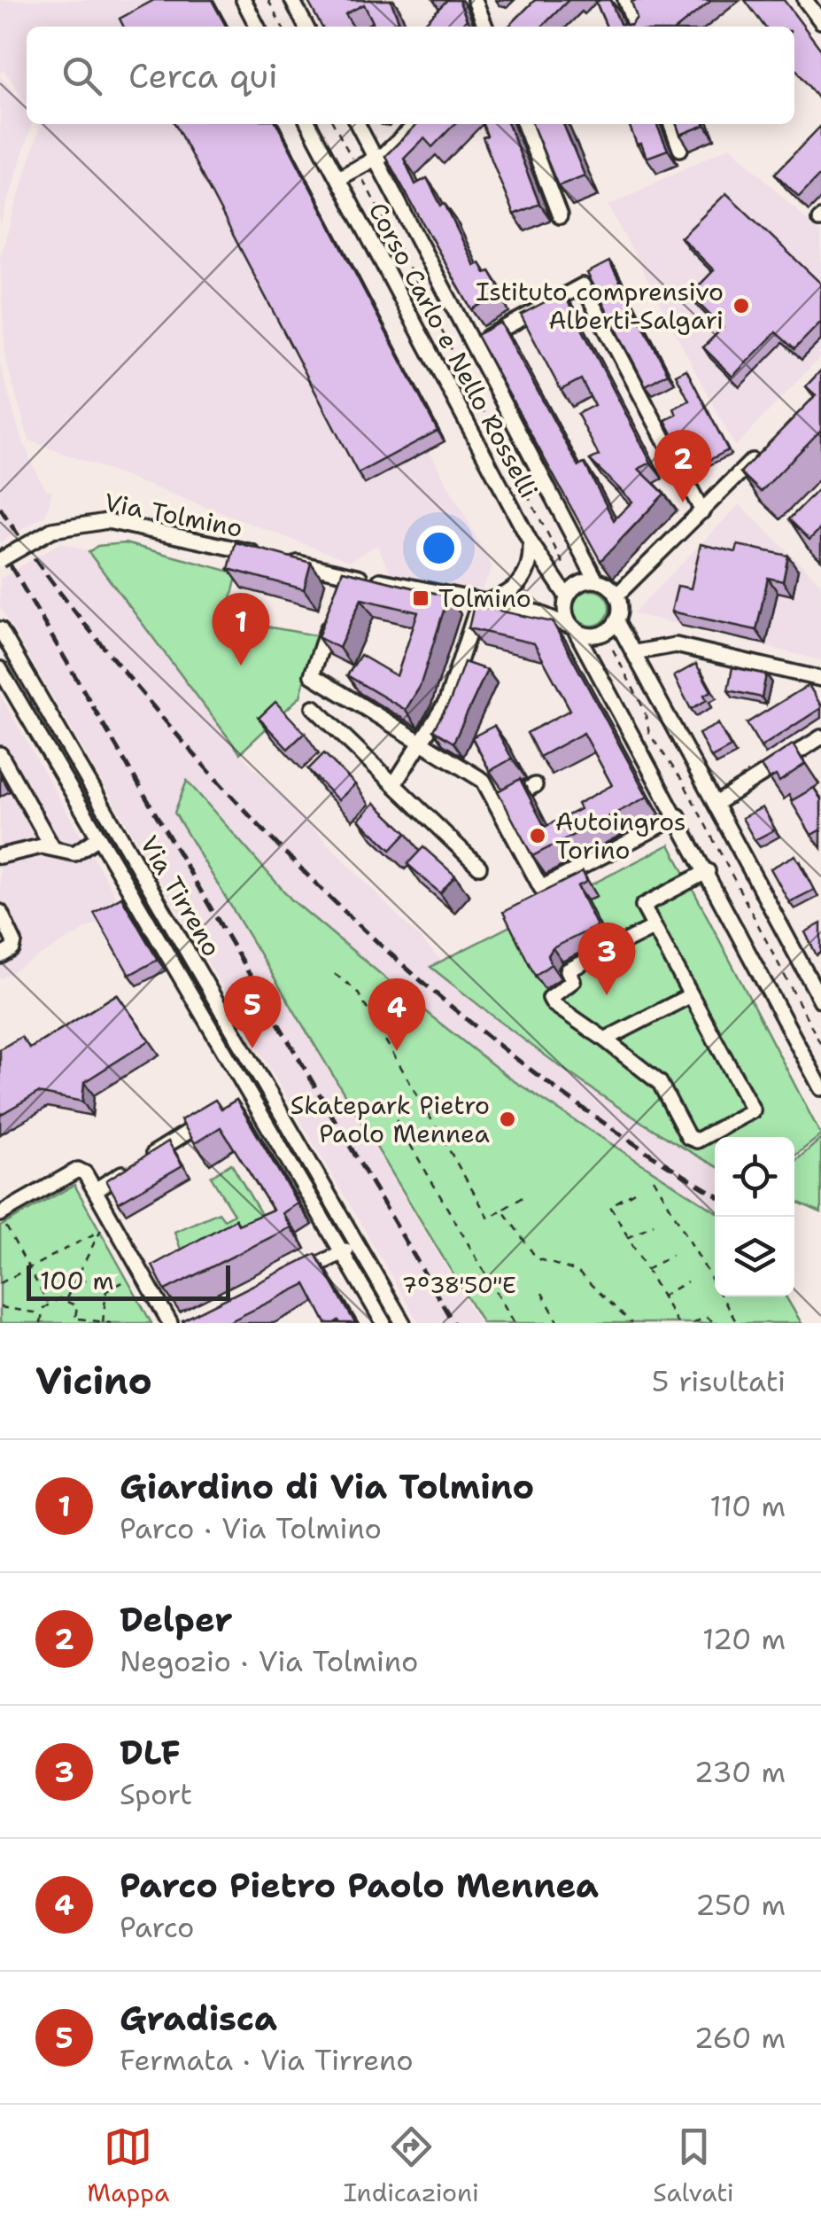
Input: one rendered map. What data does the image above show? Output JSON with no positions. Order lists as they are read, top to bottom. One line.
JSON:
{"streets":{"street":["Corso Carlo e Nello Rosselli","Via Tolmino","Via Tirreno"]},"places":{"other":["Istituto comprensivo Alberti-Salgari","Autoingros Torino","Skatepark Pietro Paolo Mennea"],"transit":["Tolmino"]},"scale_bar":"100 m","page":{"search":"Cerca qui","pins":["2","1","3","5","4"],"scale":"100 m","heading":["Vicino","5 risultati"],"list":[{"mark":"1","name":"Giardino di Via Tolmino","note":"Parco · Via Tolmino","value":"110 m"},{"mark":"2","name":"Delper","note":"Negozio · Via Tolmino","value":"120 m"},{"mark":"3","name":"DLF","note":"Sport","value":"230 m"},{"mark":"4","name":"Parco Pietro Paolo Mennea","note":"Parco","value":"250 m"},{"mark":"5","name":"Gradisca","note":"Fermata · Via Tirreno","value":"260 m"}],"nav":["Mappa","Indicazioni","Salvati"]},"coordinates":["7°38'50\"E"]}
